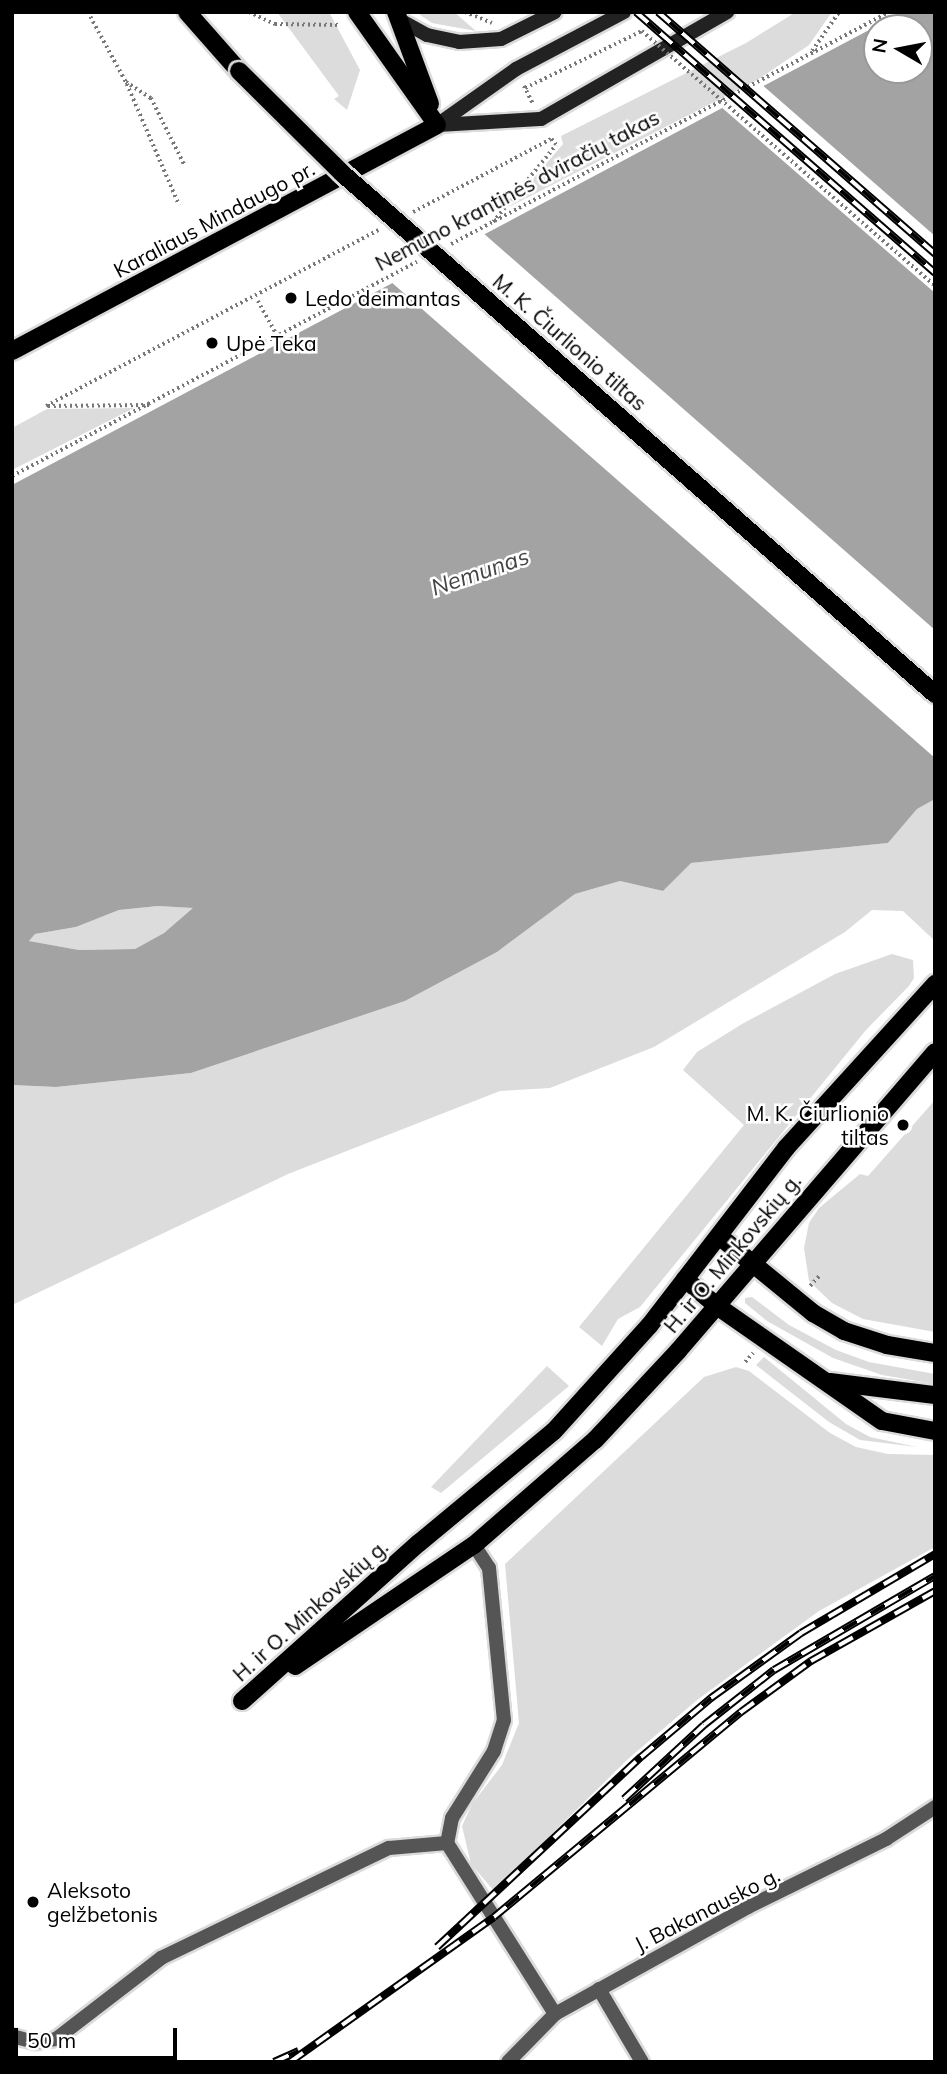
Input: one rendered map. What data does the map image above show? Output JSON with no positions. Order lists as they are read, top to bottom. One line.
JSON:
{"streets":{"main road":["Karaliaus Mindaugo pr.","M. K. Čiurlionio tiltas","H. ir O. Minkovskių g."],"street":["J. Bakanausko g."],"path":["Nemuno krantinės dviračių takas"]},"water":["Nemunas"],"places":["Ledo deimantas","Upė Teka","M. K. Čiurlionio tiltas","Aleksoto gelžbetonis"],"scale_bar":"50 m","north":"left"}
